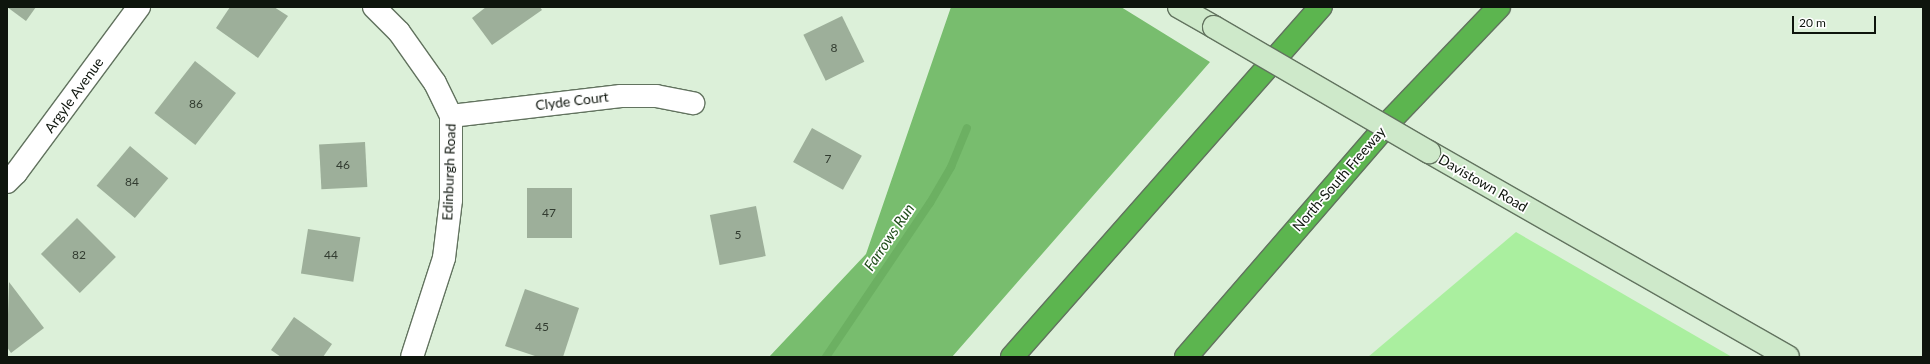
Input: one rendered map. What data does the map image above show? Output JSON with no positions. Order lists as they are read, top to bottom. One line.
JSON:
{"streets":{"highway":["North-South Freeway"],"street":["Argyle Avenue","Clyde Court","Edinburgh Road","Davistown Road"]},"crossings":[["Clyde Court","Edinburgh Road"]],"water":["Farrows Run"],"house_numbers":["8","86","7","46","84","47","5","82","44","45"],"scale_bar":"20 m"}
